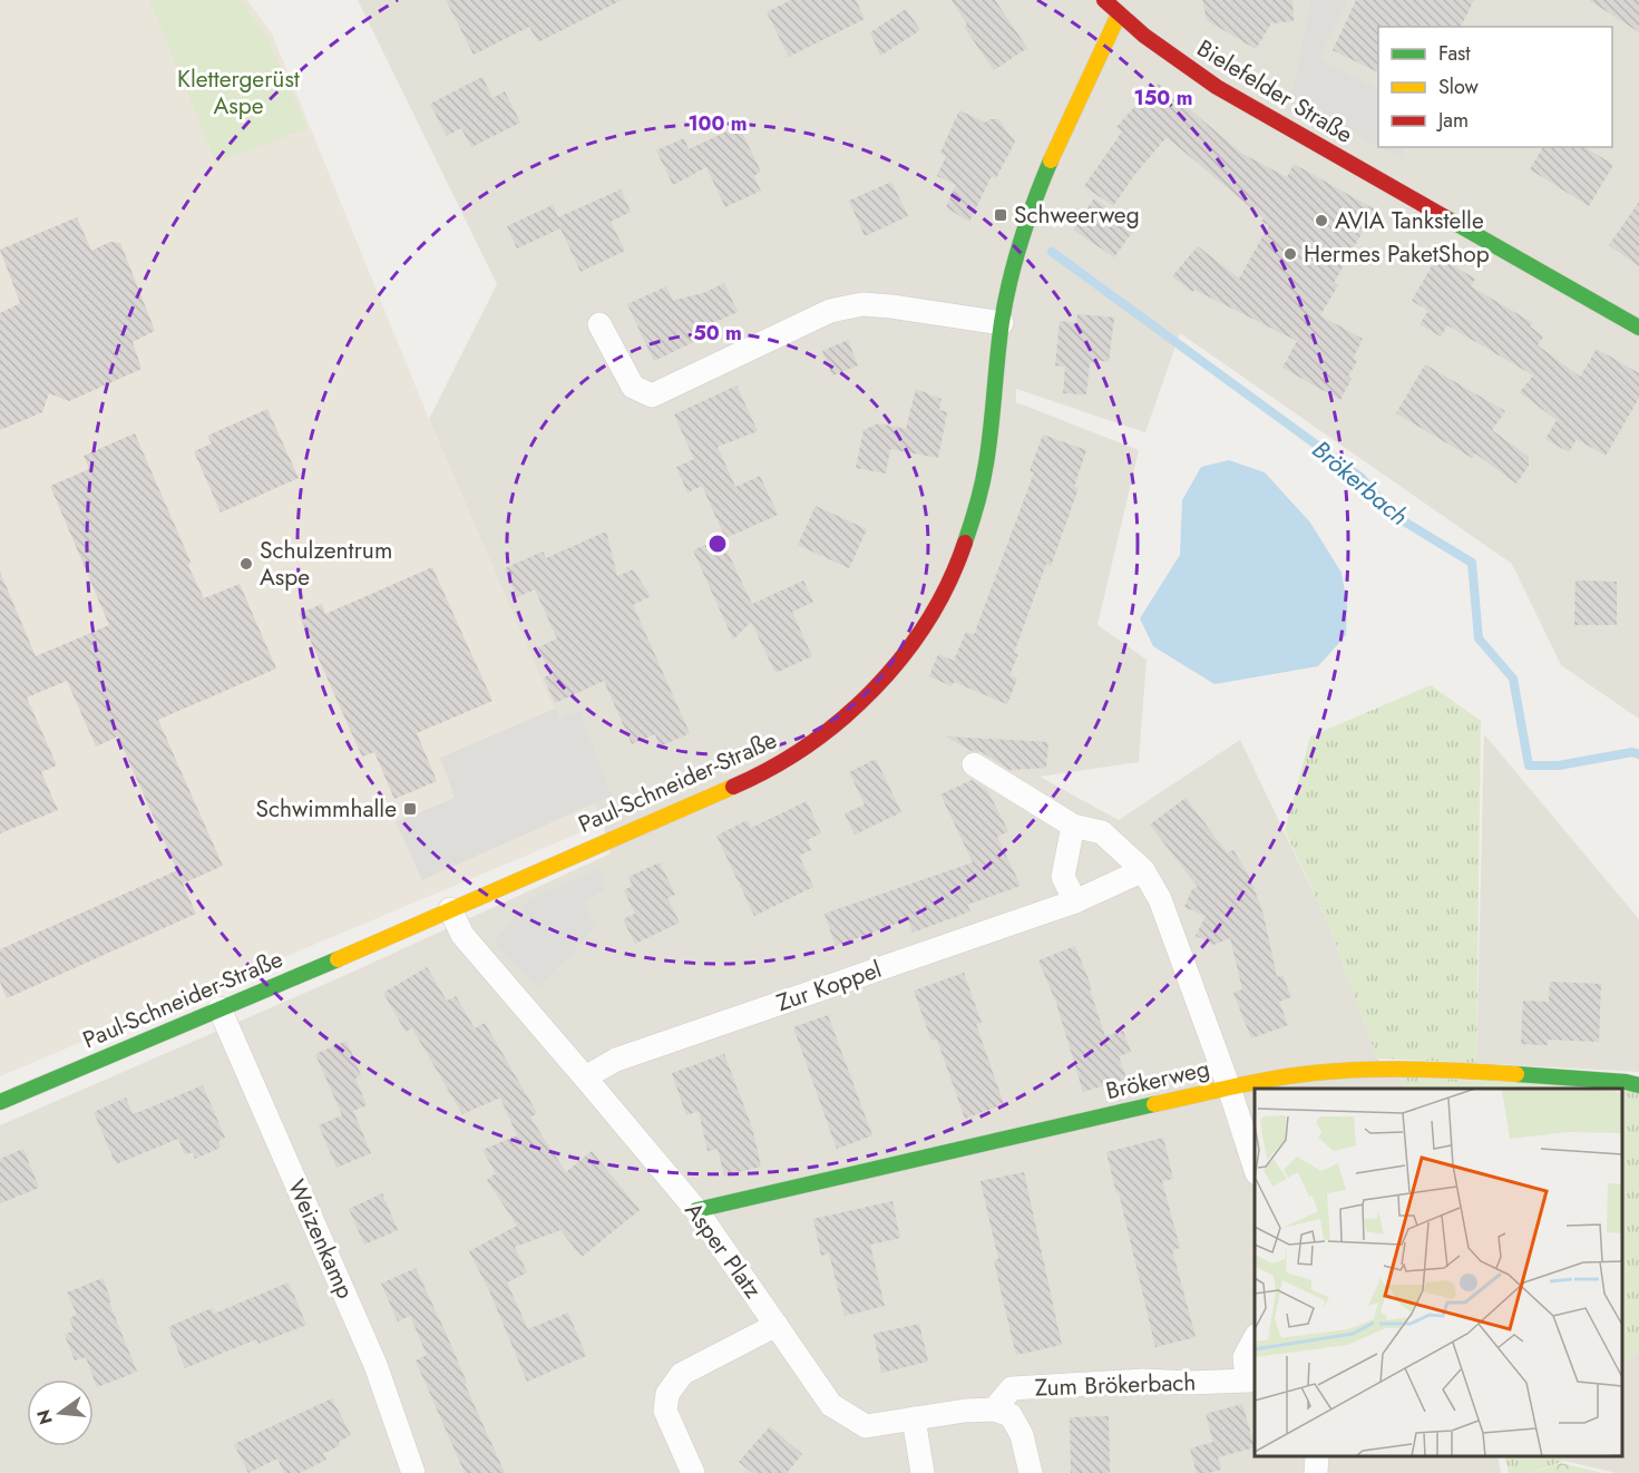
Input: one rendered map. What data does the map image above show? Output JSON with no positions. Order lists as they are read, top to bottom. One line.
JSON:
{"streets":{"street":["Bielefelder Straße","Paul-Schneider-Straße","Zur Koppel","Brökerweg","Weizenkamp","Asper Platz","Zum Brökerbach"]},"crossings":[["Bielefelder Straße","Paul-Schneider-Straße"],["Paul-Schneider-Straße","Weizenkamp"],["Paul-Schneider-Straße","Asper Platz"],["Zur Koppel","Asper Platz"],["Brökerweg","Asper Platz"],["Asper Platz","Zum Brökerbach"]],"water":["Brökerbach"],"parks":["Klettergerüst Aspe"],"places":{"transit":["Schweerweg","Schwimmhalle"],"other":["AVIA Tankstelle","Hermes PaketShop","Schulzentrum Aspe"]},"legend":["Fast","Slow","Jam"],"north":"left","rings":["150 m","100 m","50 m"]}
